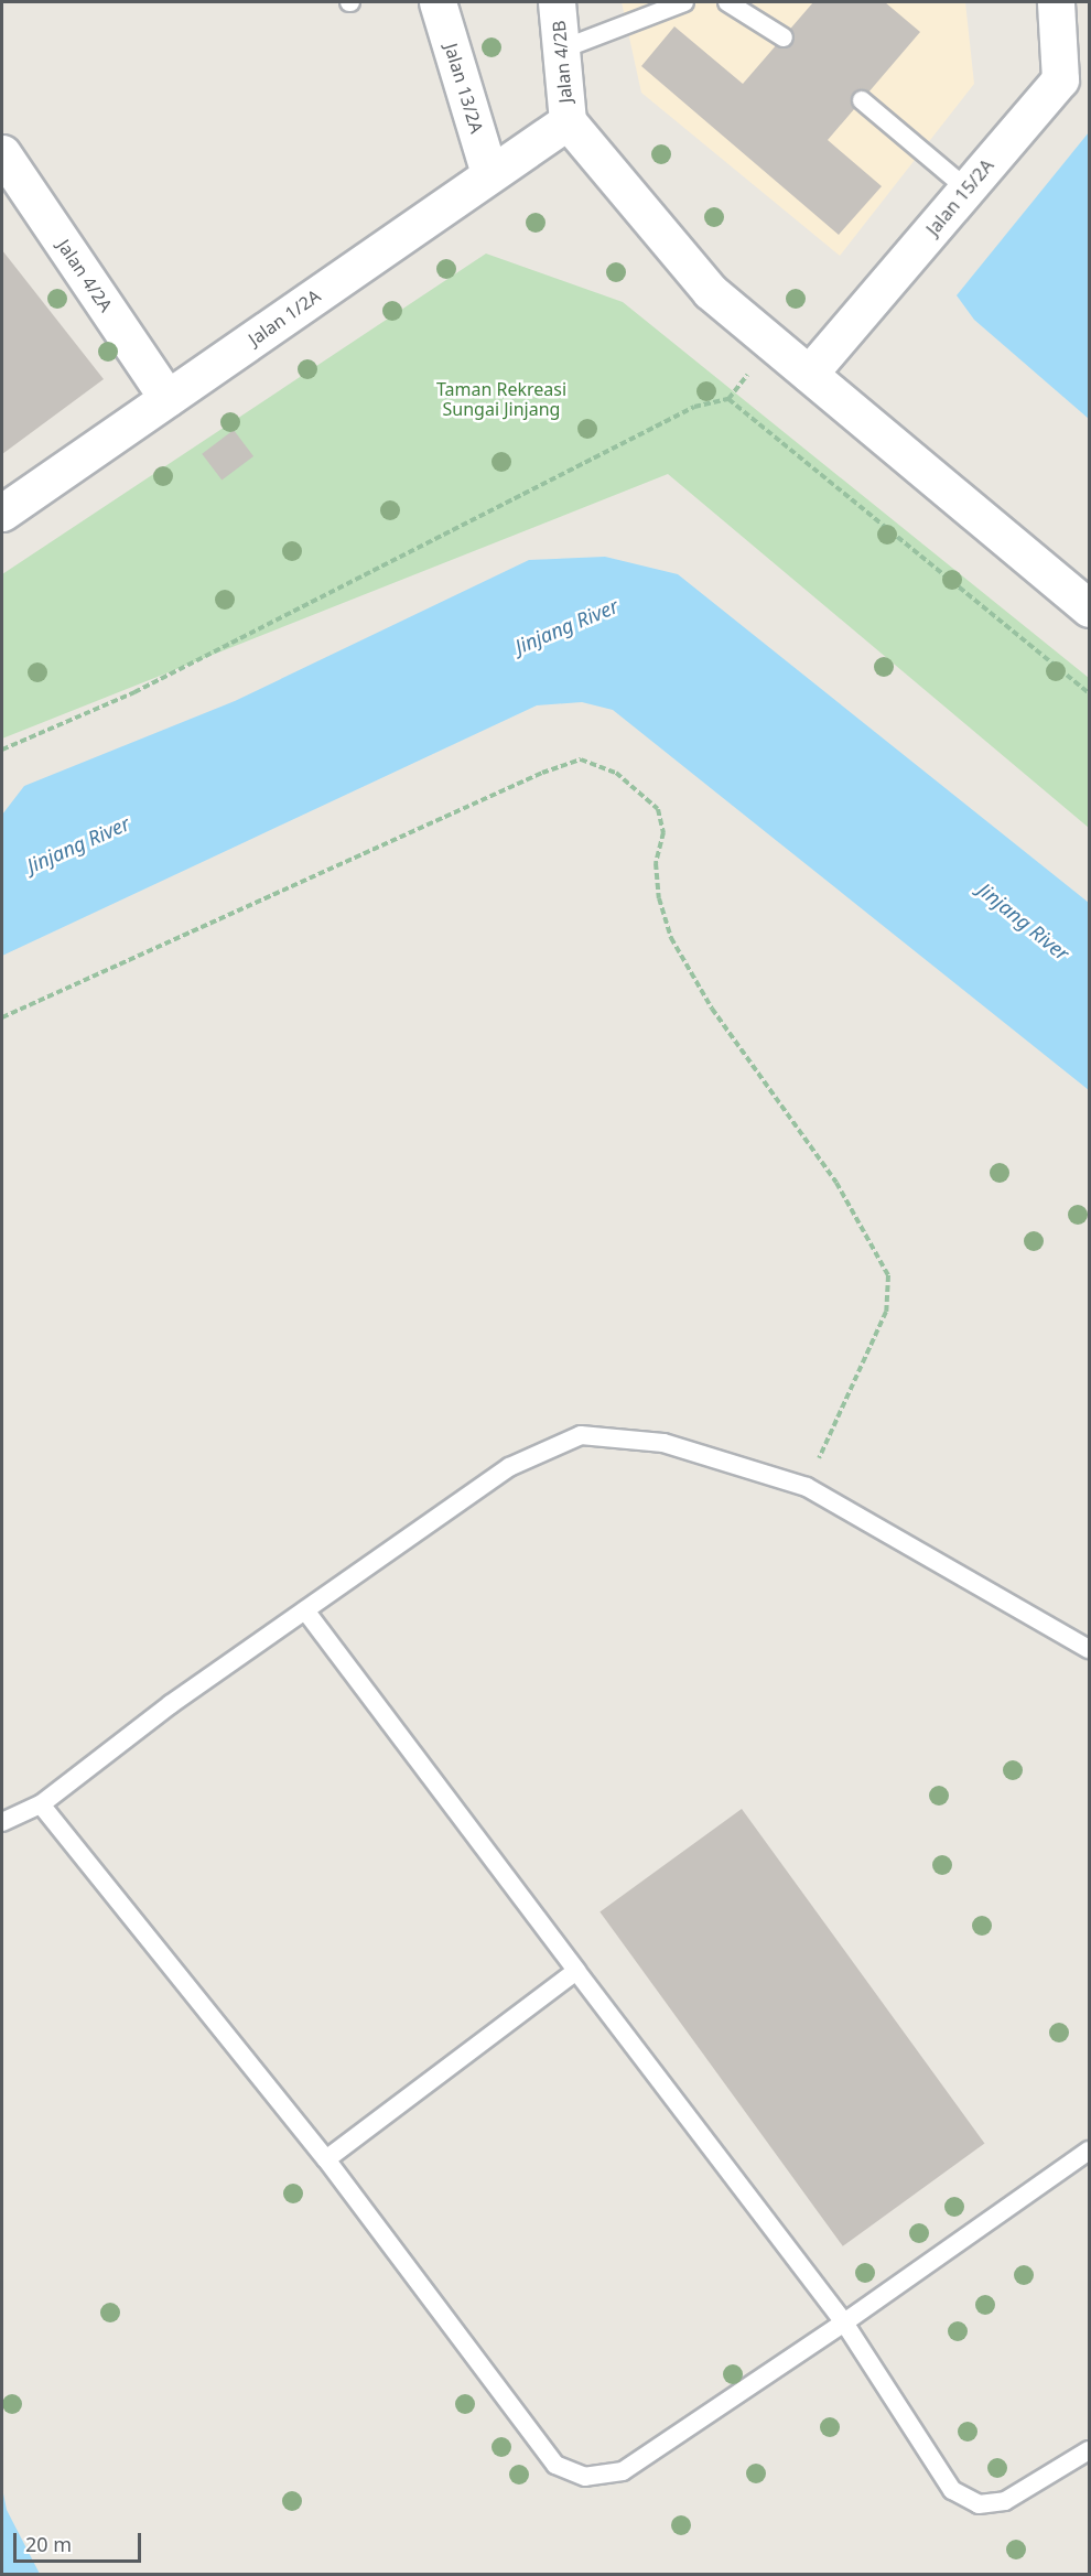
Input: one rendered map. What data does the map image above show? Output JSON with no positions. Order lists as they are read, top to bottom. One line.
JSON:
{"streets":{"street":["Jalan 4/2B","Jalan 13/2A","Jalan 15/2A","Jalan 4/2A","Jalan 1/2A"]},"crossings":[["Jalan 4/2B","Jalan 1/2A"],["Jalan 13/2A","Jalan 1/2A"],["Jalan 4/2A","Jalan 1/2A"]],"water":["Jinjang River"],"parks":["Taman Rekreasi Sungai Jinjang"],"scale_bar":"20 m"}
